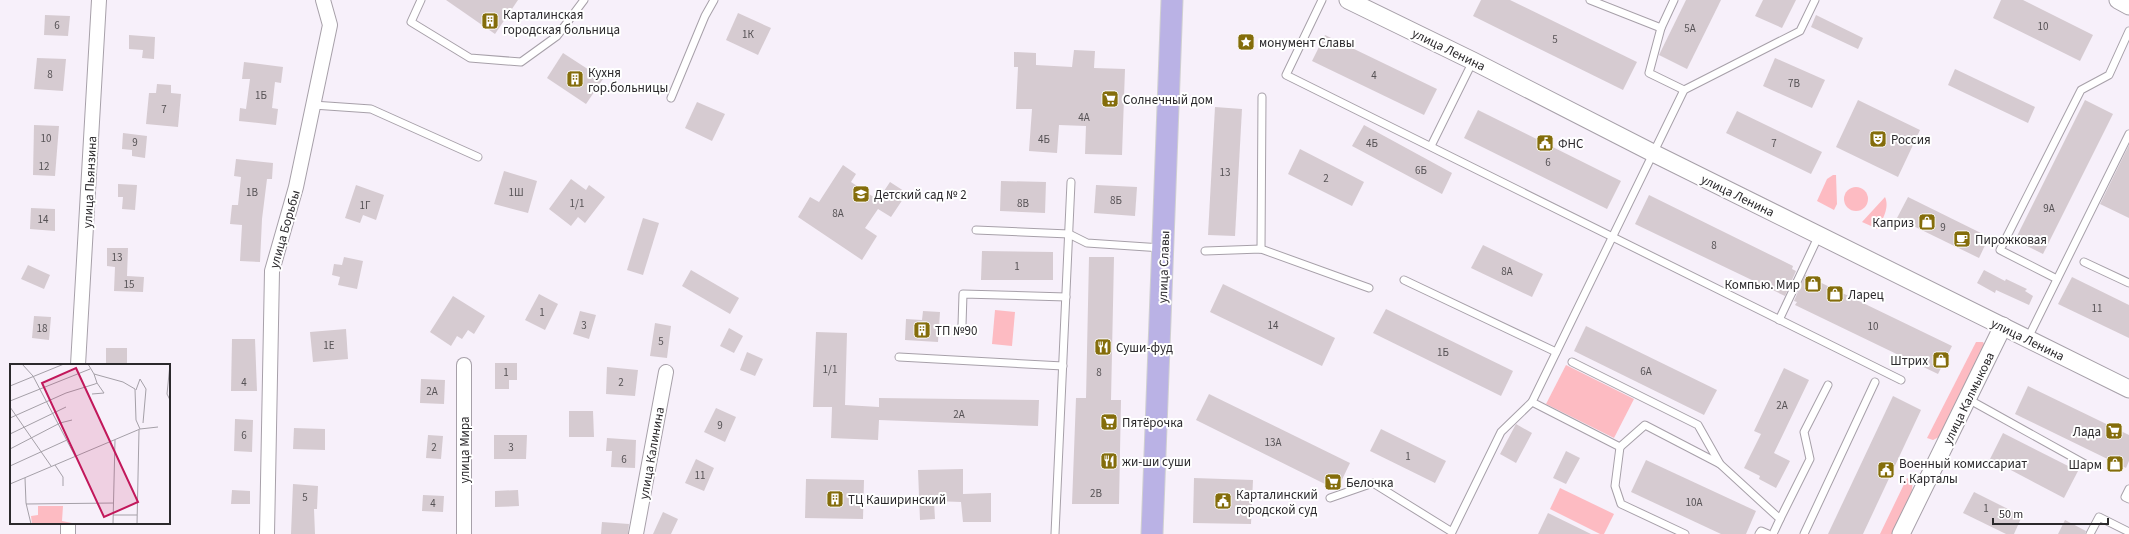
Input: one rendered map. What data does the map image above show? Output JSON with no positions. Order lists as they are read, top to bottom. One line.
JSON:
{"streets":{"main road":["улица Славы"],"street":["улица Ленина","улица Пьянзина","улица Борьбы","улица Калмыкова","улица Мира","улица Калинина"]},"crossings":[["улица Ленина","улица Калмыкова"]],"places":{"building":["Карталинская городская больница","Кухня гор.больницы","ТП №90","ТЦ Каширинский"],"place":["монумент Славы"],"supermarket":["Солнечный дом","Пятёрочка","Лада","Белочка"],"theatre":["Россия"],"public building":["ФНС","Военный комиссариат г. Карталы","Карталинский городской суд"],"school or university":["Детский сад № 2"],"shop":["Каприз","Компью. Мир","Ларец","Штрих","Шарм"],"cafe":["Пирожковая"],"restaurant":["Суши-фуд","жи-ши суши"]},"house_numbers":["6","10","5А","1К","5","8","4","7В","1Б","7","4А","10","4Б","9","4Б","7","6","12","6Б","13","2","1В","1Ш","8Б","1/1","8В","1Г","9А","8А","14","9","8","13","1","8А","15","11","1","3","14","10","18","5","1Е","1Б","1/1","6А","1","8","4","2","2А","2А","2А","9","6","13А","2","3","1","6","11","2В","5","10А","4","1"],"scale_bar":"50 m"}
